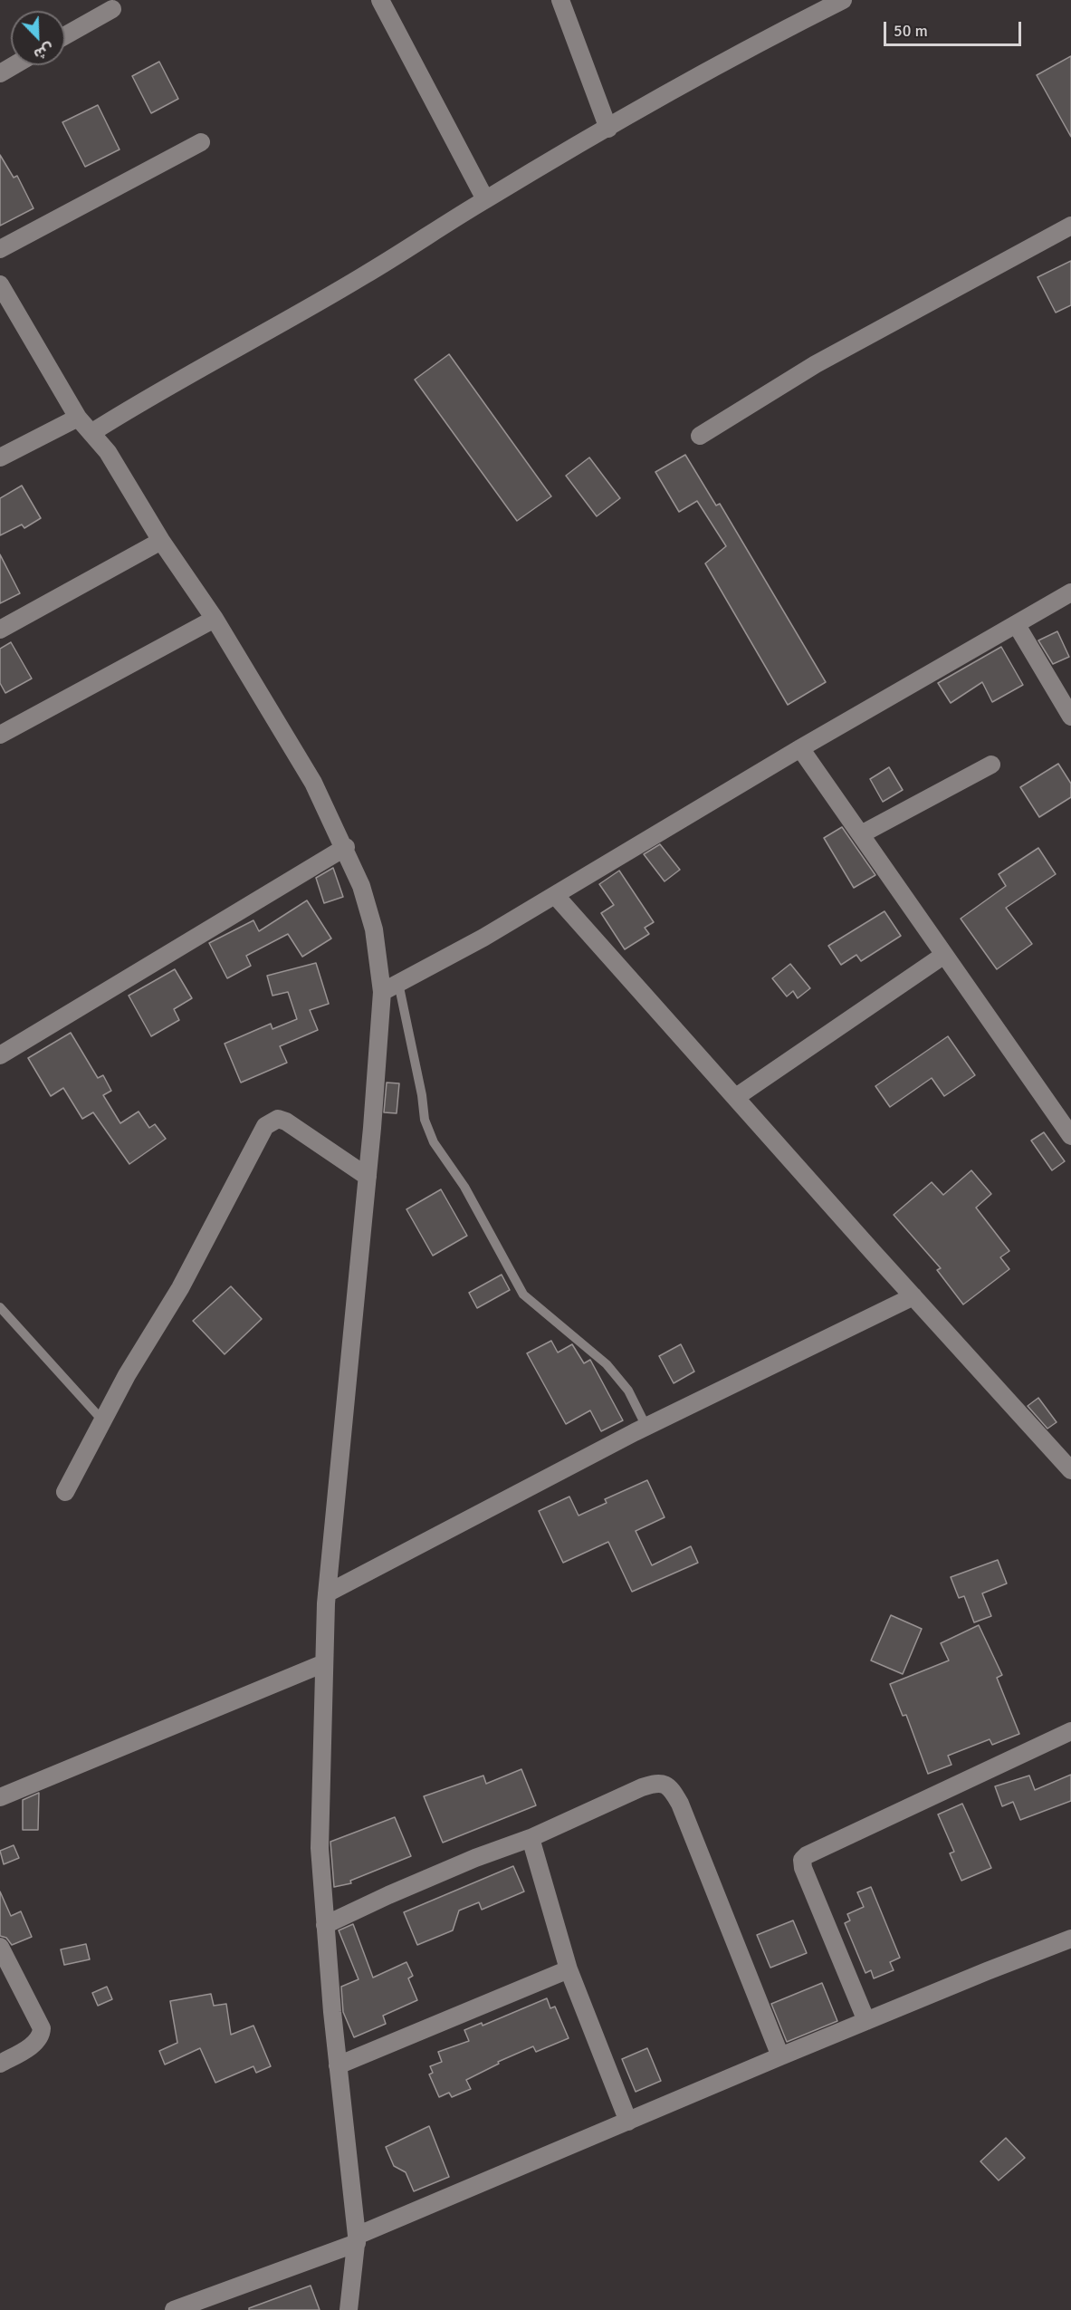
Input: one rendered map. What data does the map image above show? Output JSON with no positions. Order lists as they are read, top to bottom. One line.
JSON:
{"scale_bar":"50 m","north":"bottom right"}
